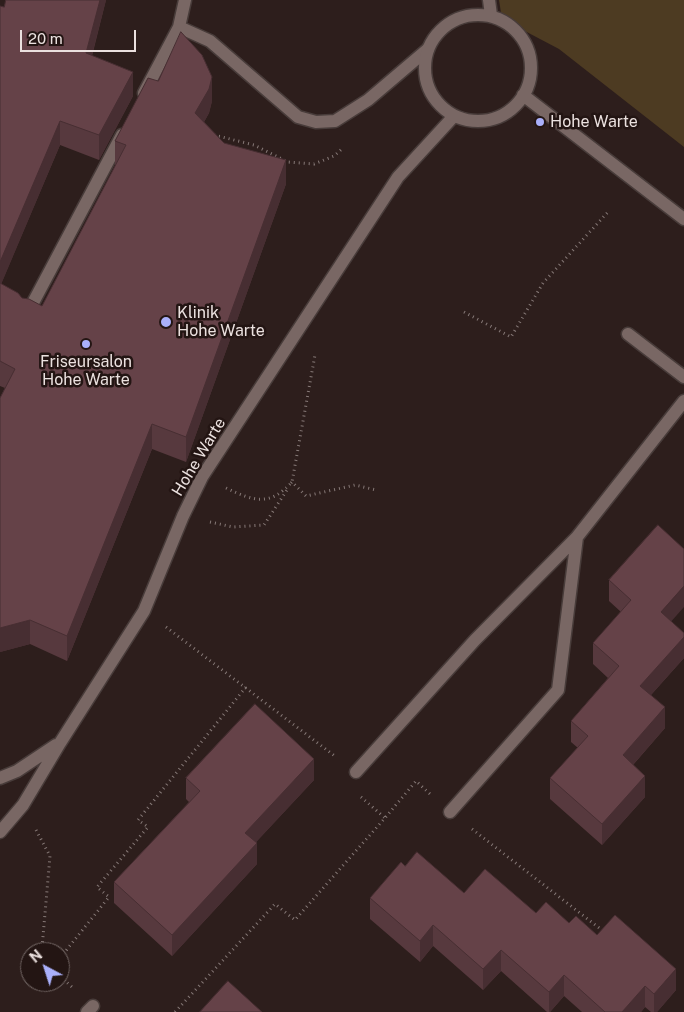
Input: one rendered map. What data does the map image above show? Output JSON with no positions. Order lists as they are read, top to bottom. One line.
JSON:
{"streets":{"street":["Hohe Warte"]},"places":["Hohe Warte","Klinik Hohe Warte","Friseursalon Hohe Warte"],"scale_bar":"20 m","north":"top left"}
